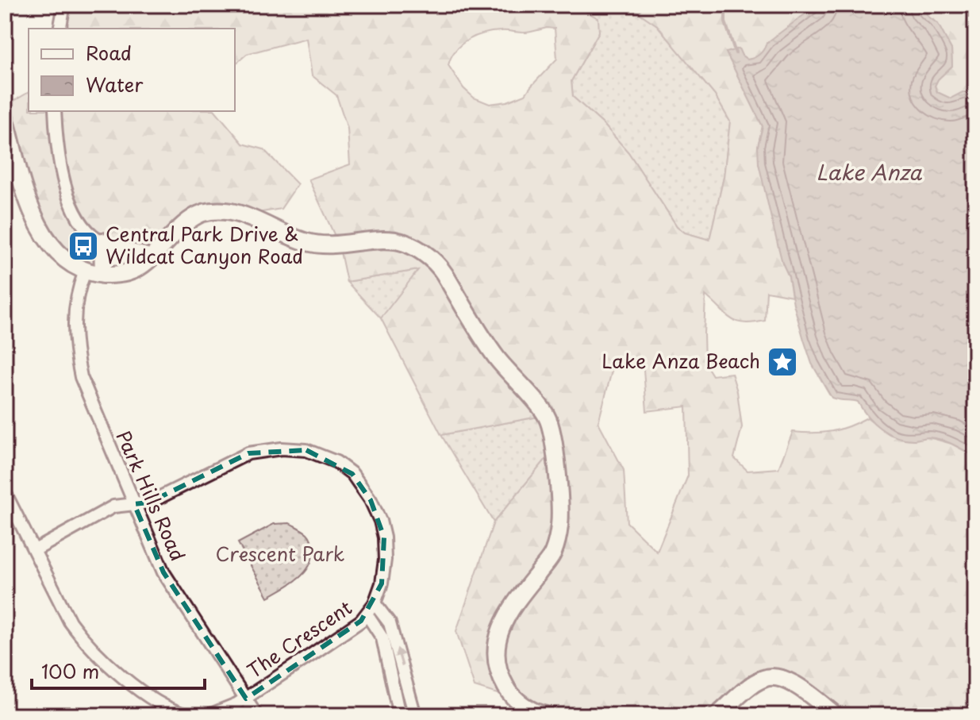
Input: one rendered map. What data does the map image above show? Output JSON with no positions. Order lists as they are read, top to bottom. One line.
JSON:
{"streets":{"street":["Park Hills Road","The Crescent"]},"crossings":[["Park Hills Road","The Crescent"]],"water":["Lake Anza"],"parks":["Crescent Park"],"places":{"bus stop":["Central Park Drive & Wildcat Canyon Road"],"place":["Lake Anza Beach"]},"legend":["Road","Water"],"scale_bar":"100 m"}
